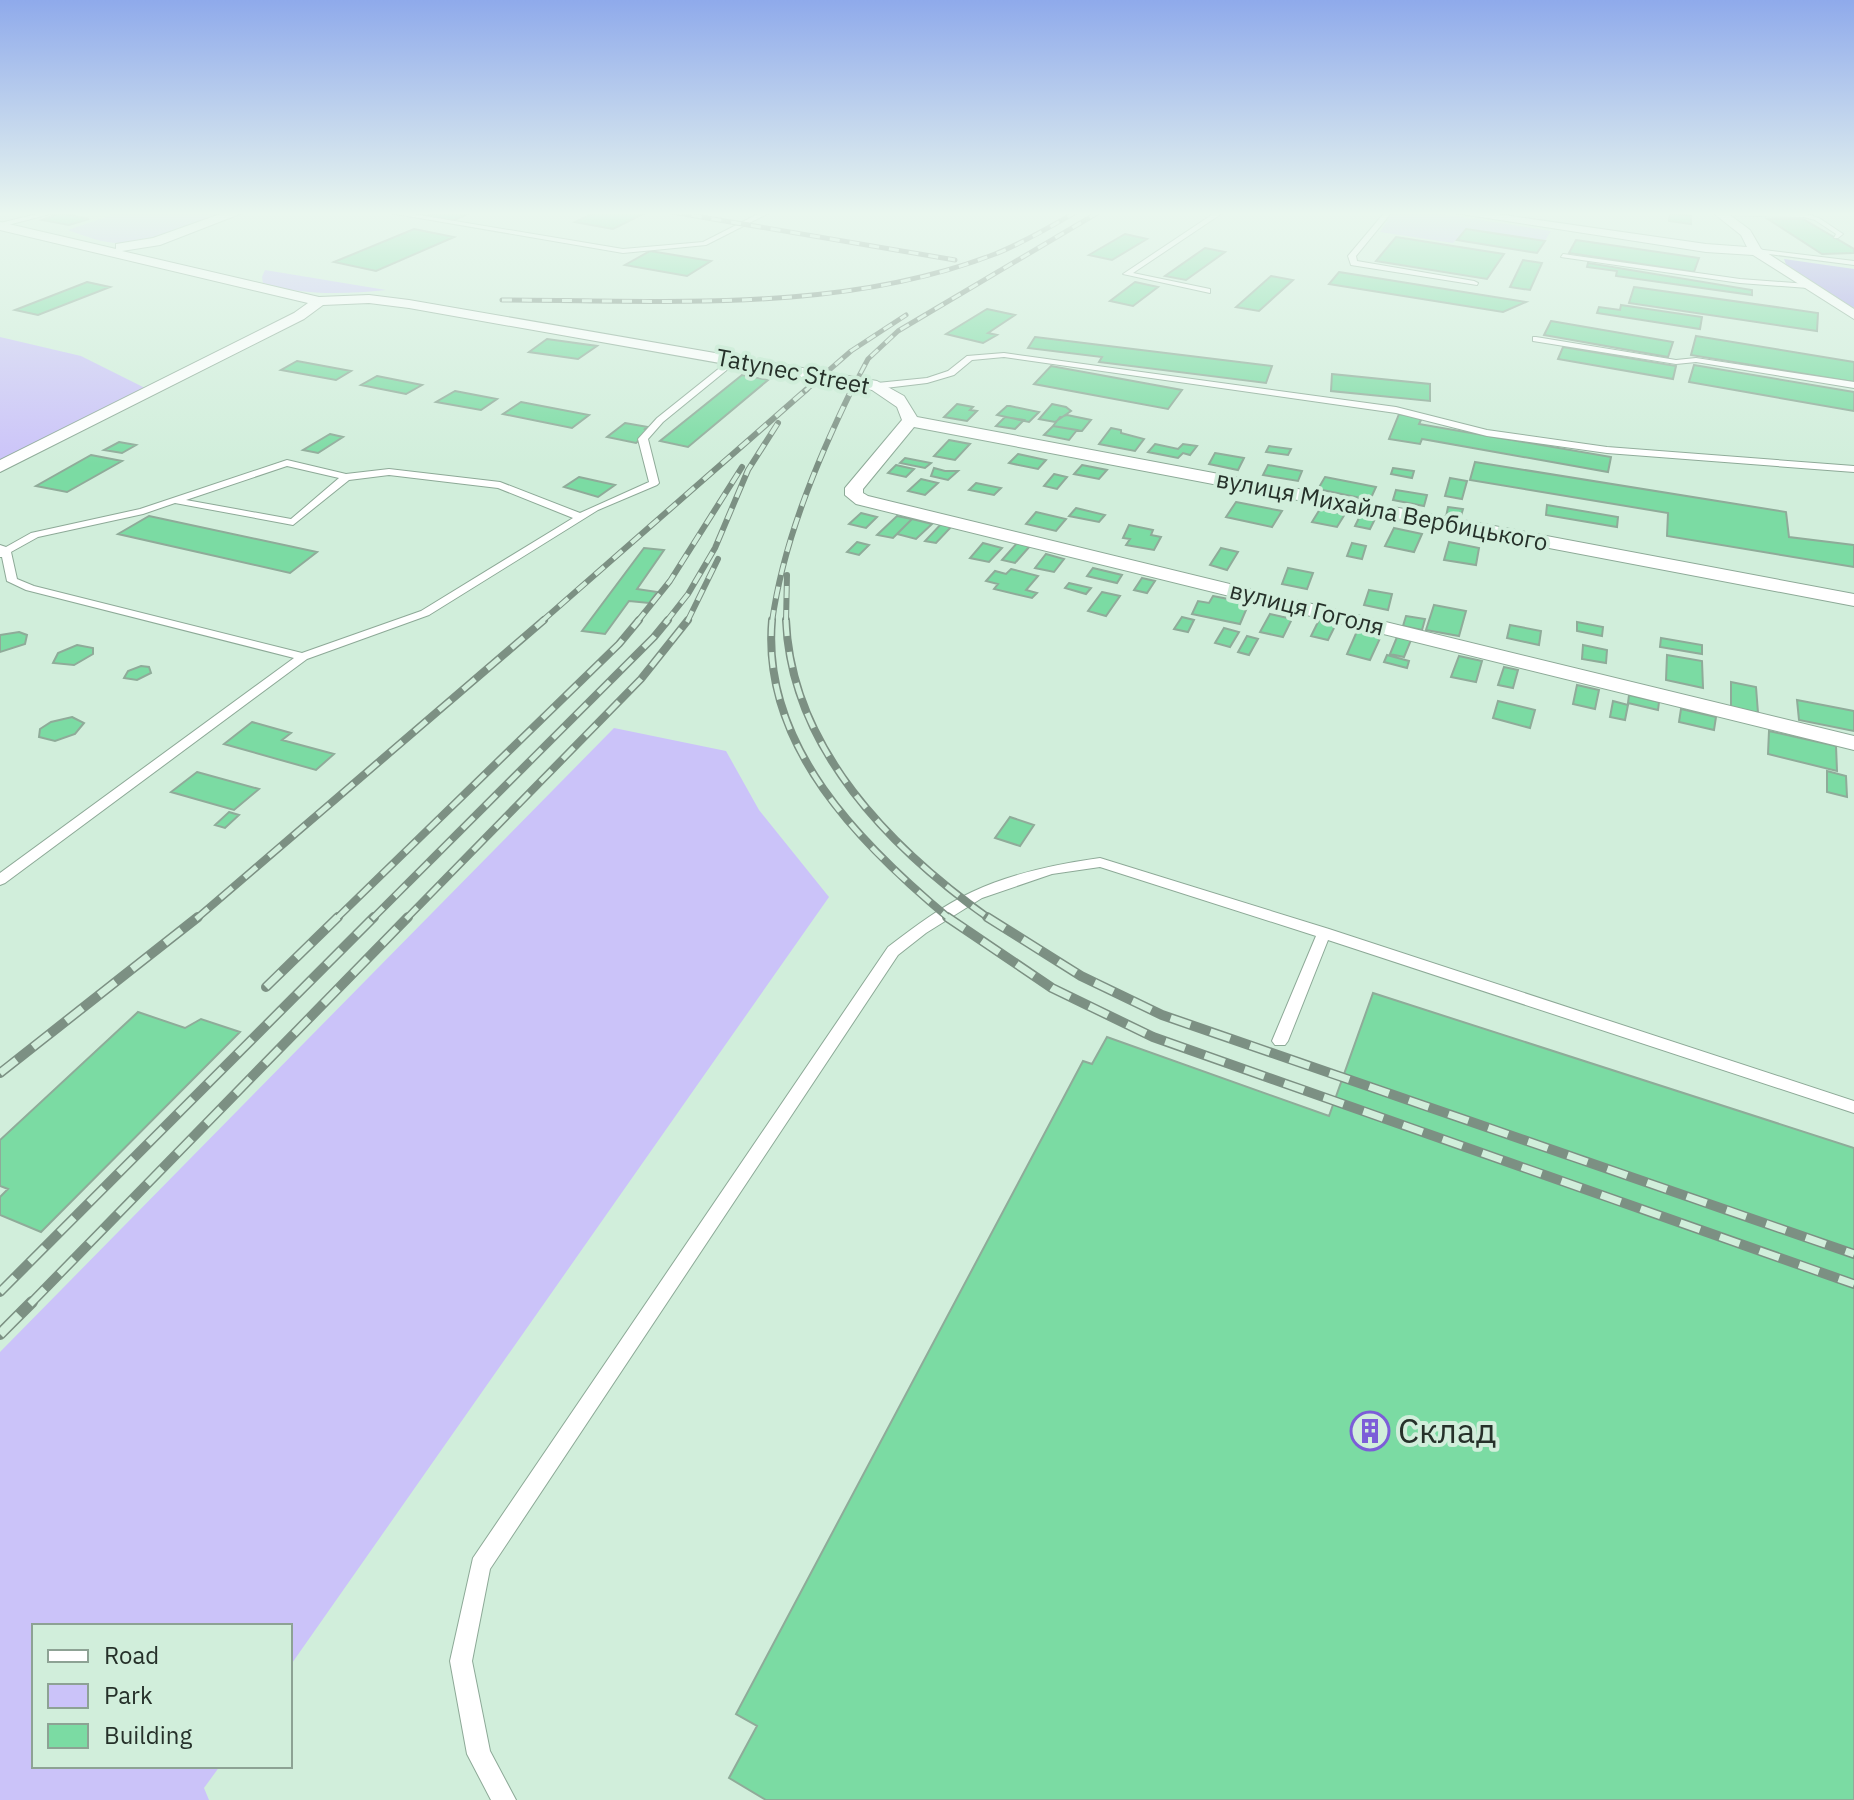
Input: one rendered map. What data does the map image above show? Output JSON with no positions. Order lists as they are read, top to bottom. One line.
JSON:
{"streets":{"street":["Tatynec Street","вулиця Михайла Вербицького","вулиця Гоголя"]},"crossings":[["Tatynec Street","вулиця Михайла Вербицького"],["Tatynec Street","вулиця Гоголя"],["вулиця Михайла Вербицького","вулиця Гоголя"]],"places":{"building":["Склад"]},"legend":["Road","Park","Building"]}
